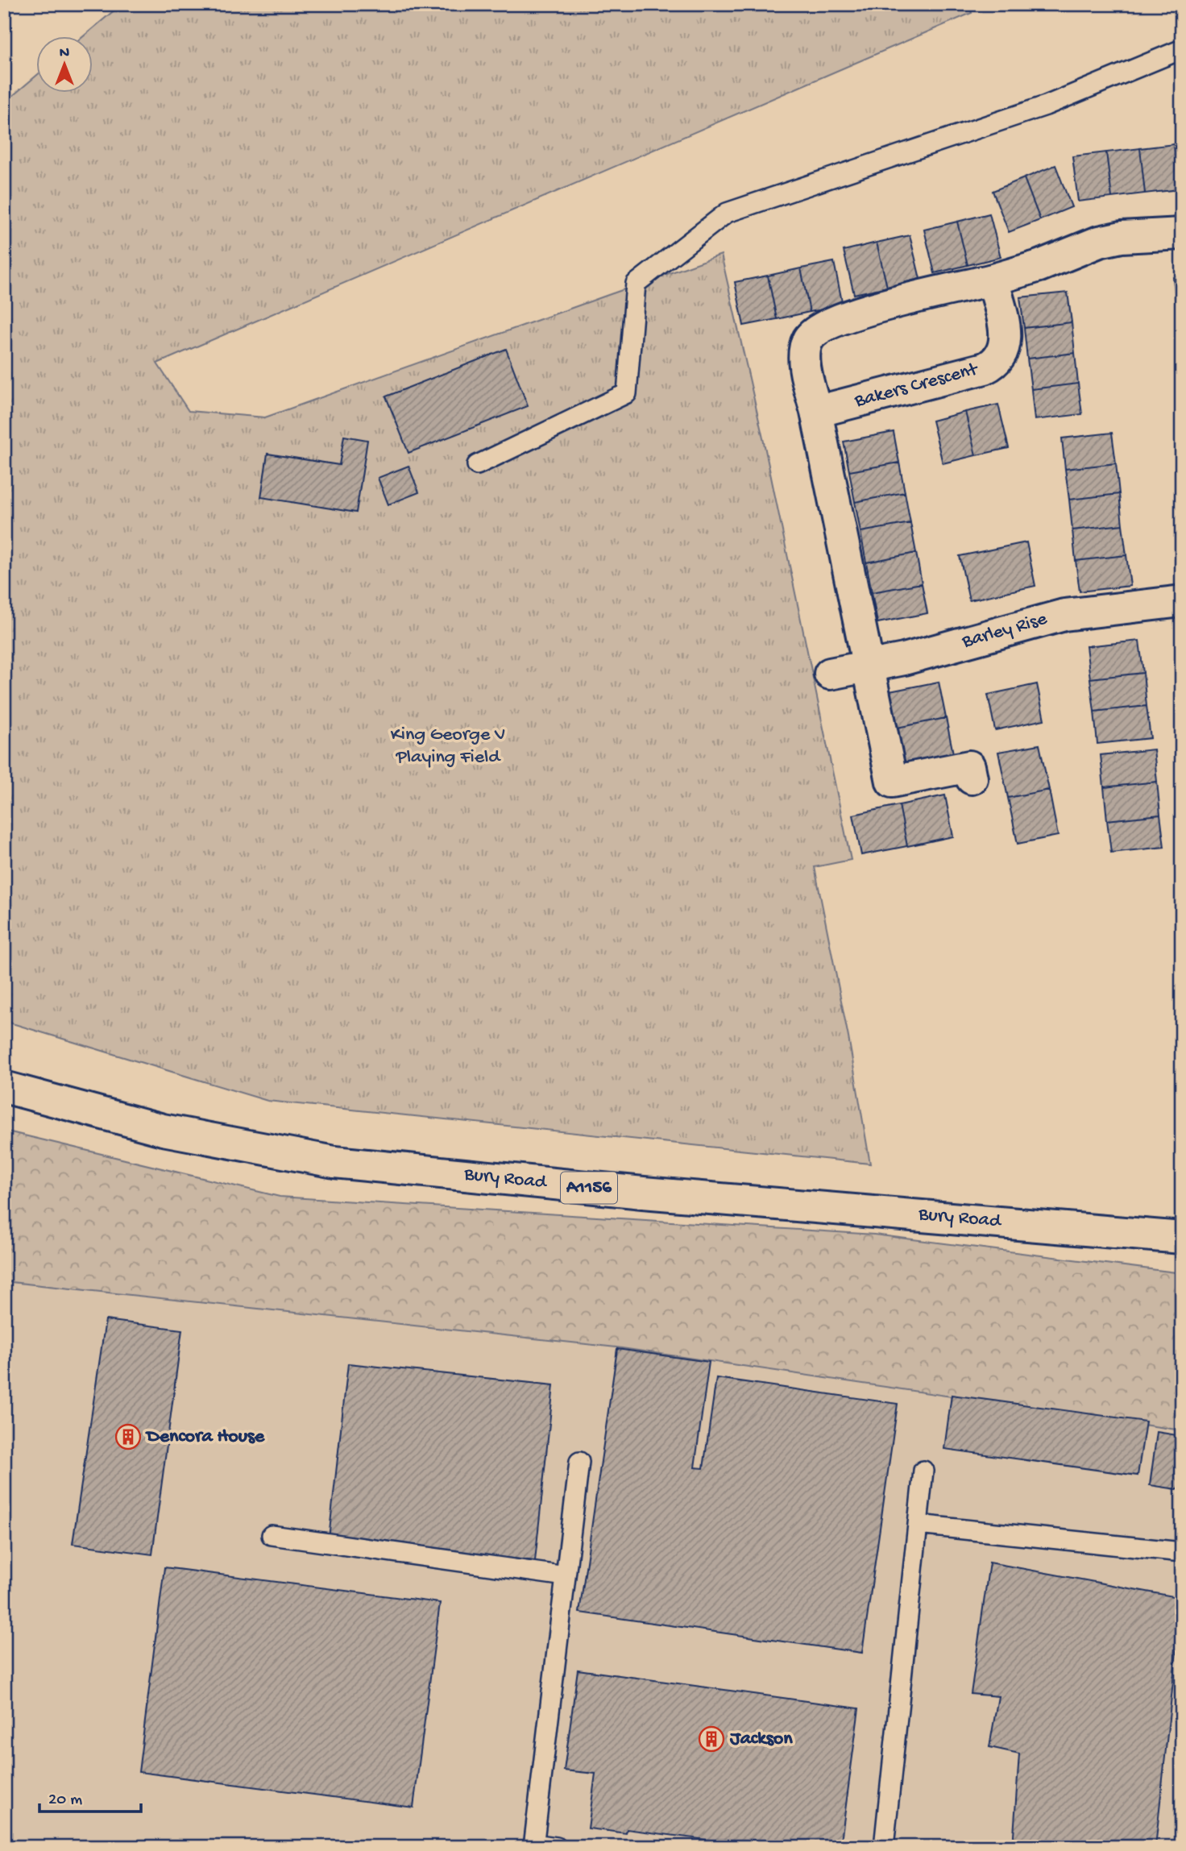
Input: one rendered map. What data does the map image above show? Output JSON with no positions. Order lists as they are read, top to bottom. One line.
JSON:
{"streets":{"street":["Bakers Crescent","Barley Rise","Bury Road","A1156"]},"parks":["King George V Playing Field"],"places":{"building":["Dencora House","Jackson"]},"scale_bar":"20 m","north":"top"}
